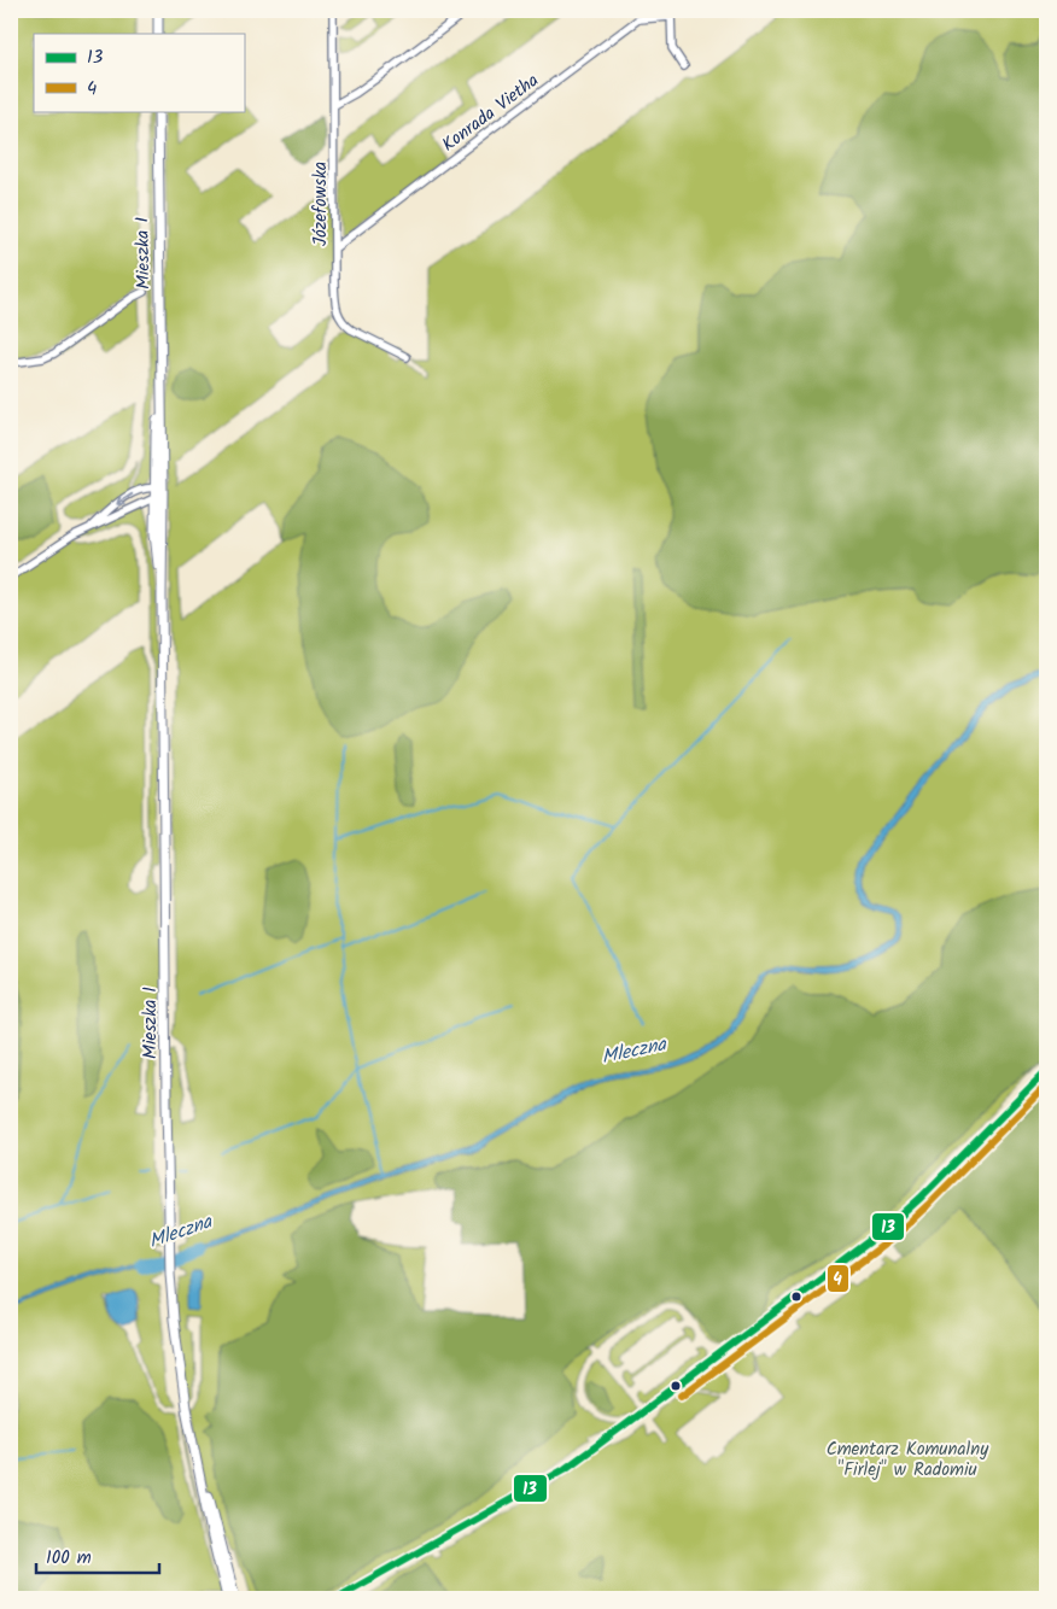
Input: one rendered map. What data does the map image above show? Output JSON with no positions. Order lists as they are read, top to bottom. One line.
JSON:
{"streets":{"street":["Konrada Vietha","Józefowska","Mieszka I"]},"crossings":[["Konrada Vietha","Józefowska"]],"water":["Mleczna"],"parks":["Cmentarz Komunalny \"Firlej\" w Radomiu"],"lines":["transit line 13","transit line 4"],"legend":["13","4"],"scale_bar":"100 m"}
